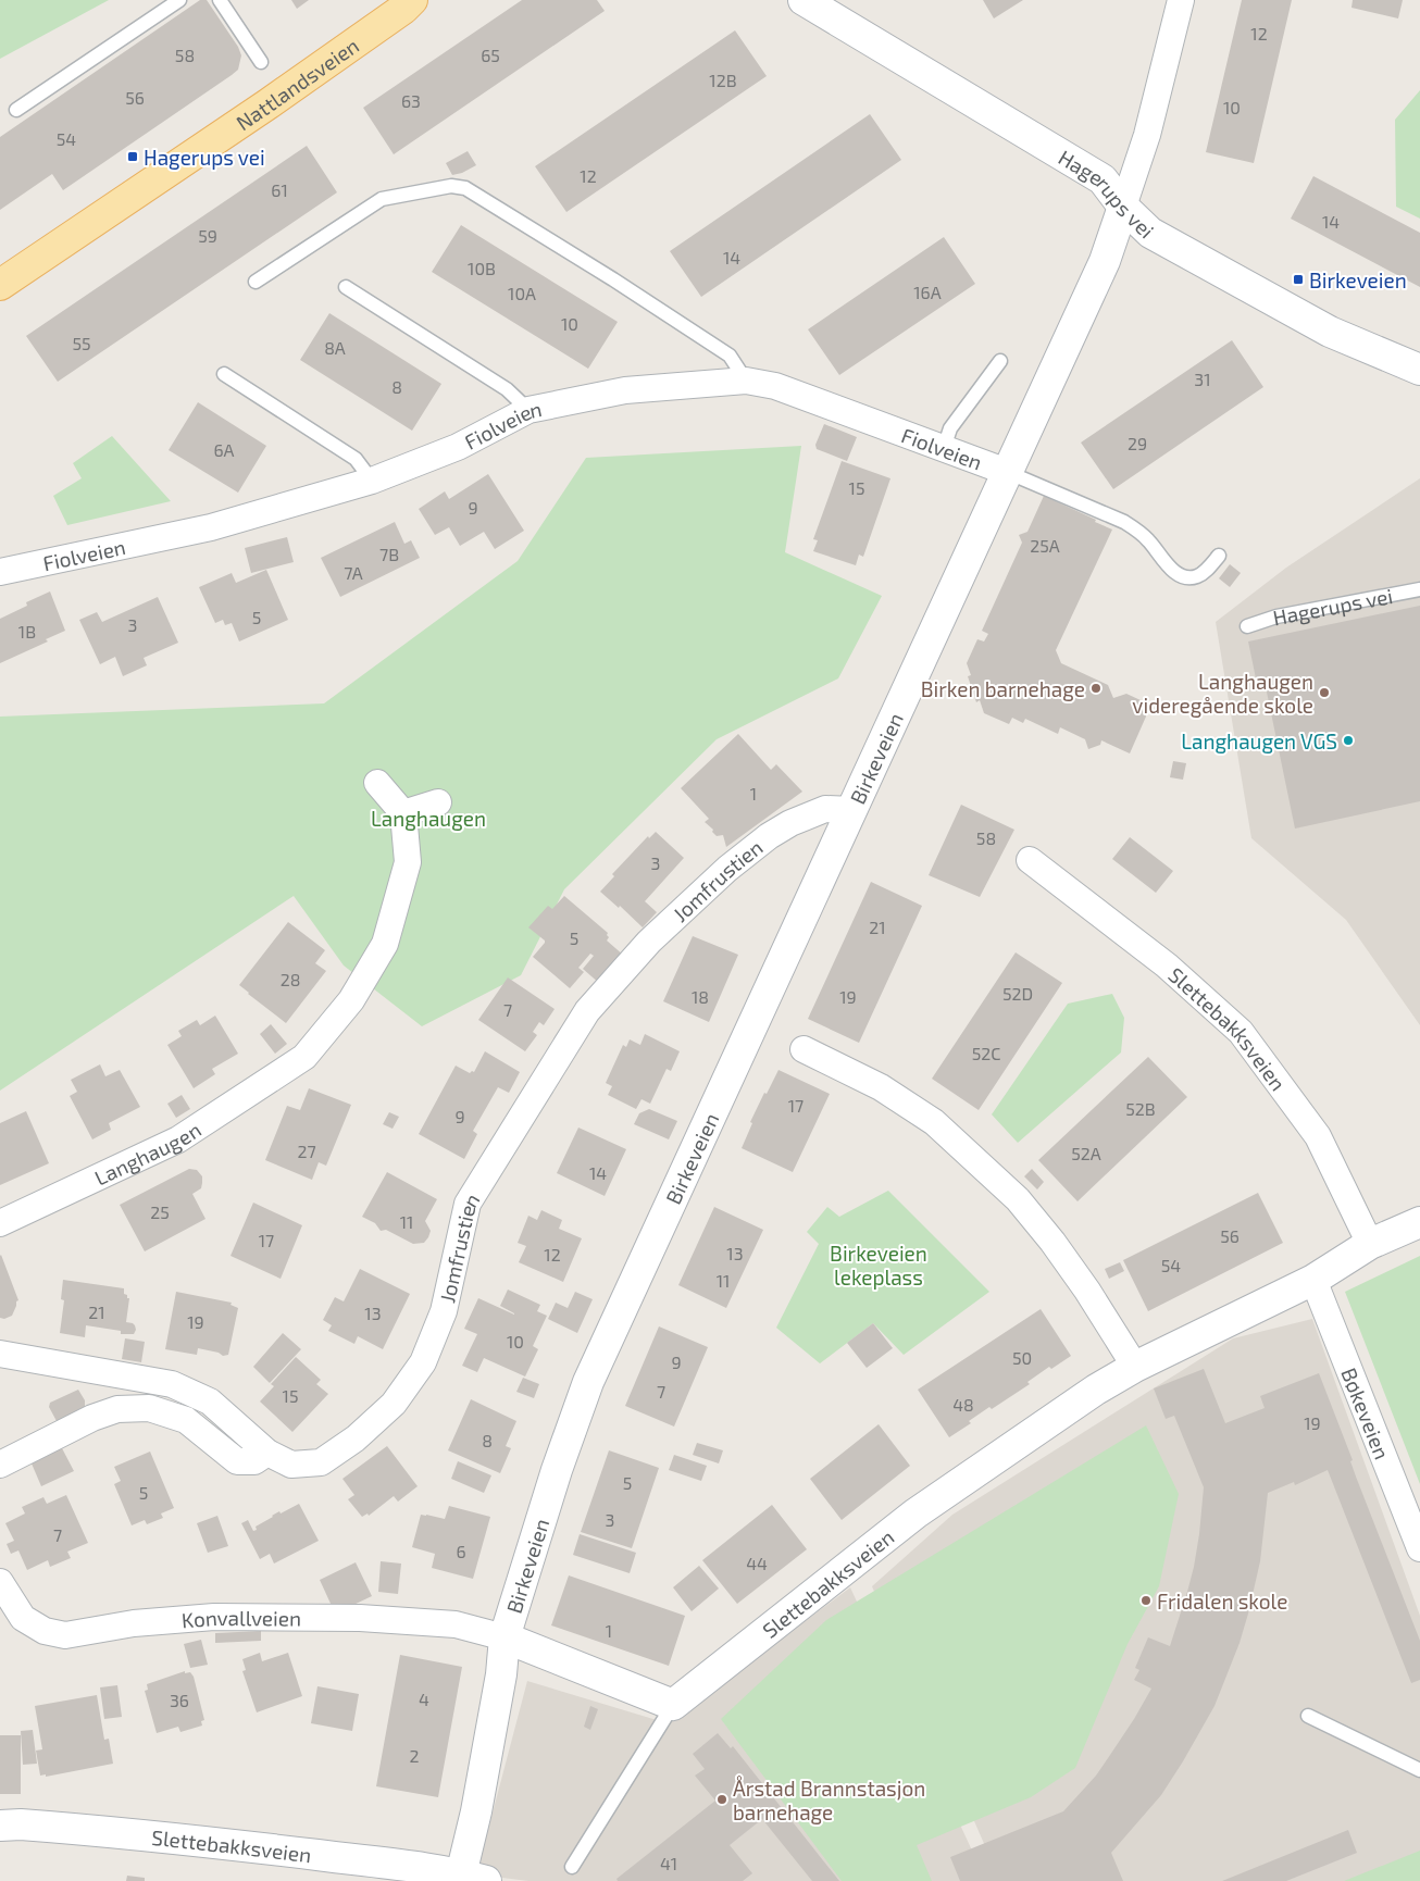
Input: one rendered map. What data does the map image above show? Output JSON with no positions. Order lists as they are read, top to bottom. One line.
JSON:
{"streets":{"main road":["Nattlandsveien"],"street":["Hagerups vei","Fiolveien","Birkeveien","Jomfrustien","Slettebakksveien","Langhaugen","Bøkeveien","Konvallveien"]},"crossings":[["Hagerups vei","Birkeveien"],["Fiolveien","Birkeveien"],["Birkeveien","Jomfrustien"],["Birkeveien","Slettebakksveien"],["Birkeveien","Konvallveien"],["Slettebakksveien","Bøkeveien"]],"parks":["Langhaugen","Birkeveien lekeplass"],"places":{"transit":["Hagerups vei","Birkeveien"],"other":["Birken barnehage","Langhaugen videregående skole","Langhaugen VGS","Fridalen skole","Årstad Brannstasjon barnehage"]},"house_numbers":["12","58","65","12B","56","63","10","54","12","61","14","59","14","10B","16A","10A","10","55","8A","31","8","29","6A","15","9","25A","7B","7A","5","3","1B","1","58","3","21","5","28","52D","18","19","7","52C","17","52B","9","27","52A","14","25","11","56","17","13","12","54","11","21","13","19","10","50","9","7","15","48","19","8","5","5","3","7","6","44","1","4","36","2","41"]}
